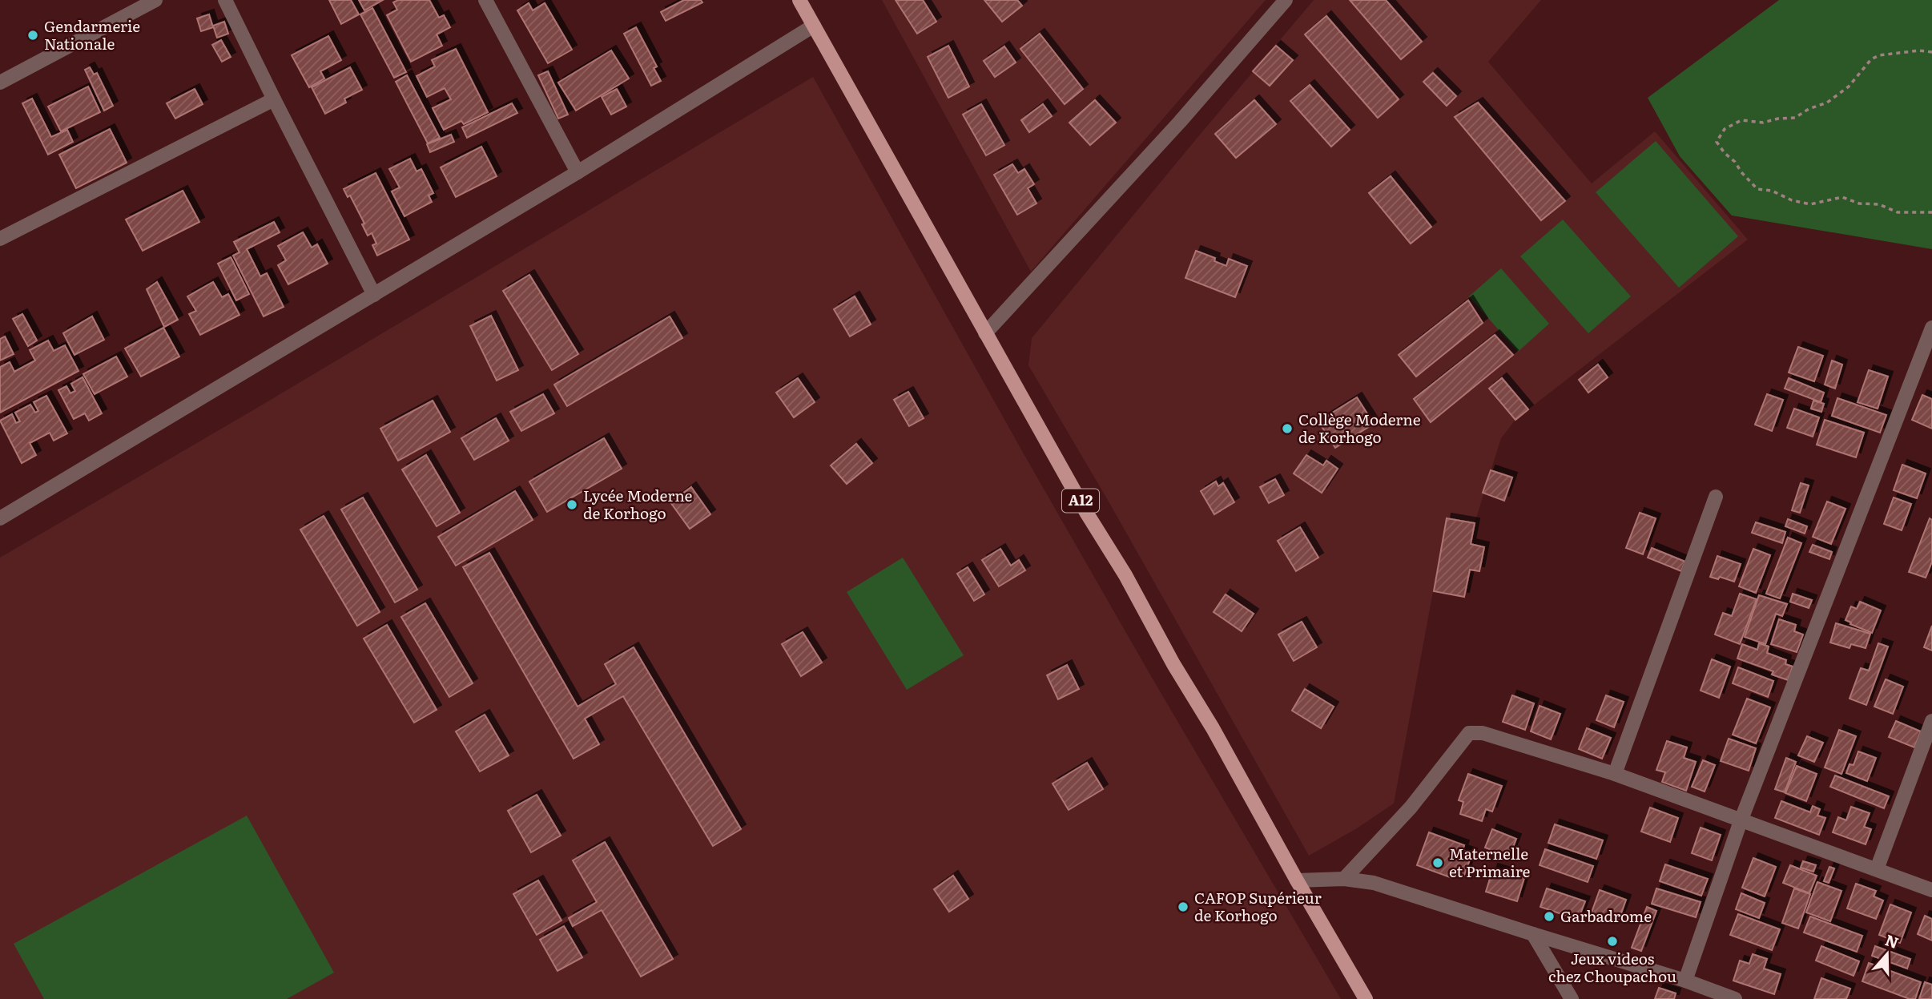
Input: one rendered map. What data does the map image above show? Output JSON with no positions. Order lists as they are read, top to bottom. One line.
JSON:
{"streets":{"main road":["A12"]},"places":["Gendarmerie Nationale","Collège Moderne de Korhogo","Lycée Moderne de Korhogo","Maternelle et Primaire","CAFOP Supérieur de Korhogo","Garbadrome","Jeux videos chez Choupachou"],"north":"top"}
